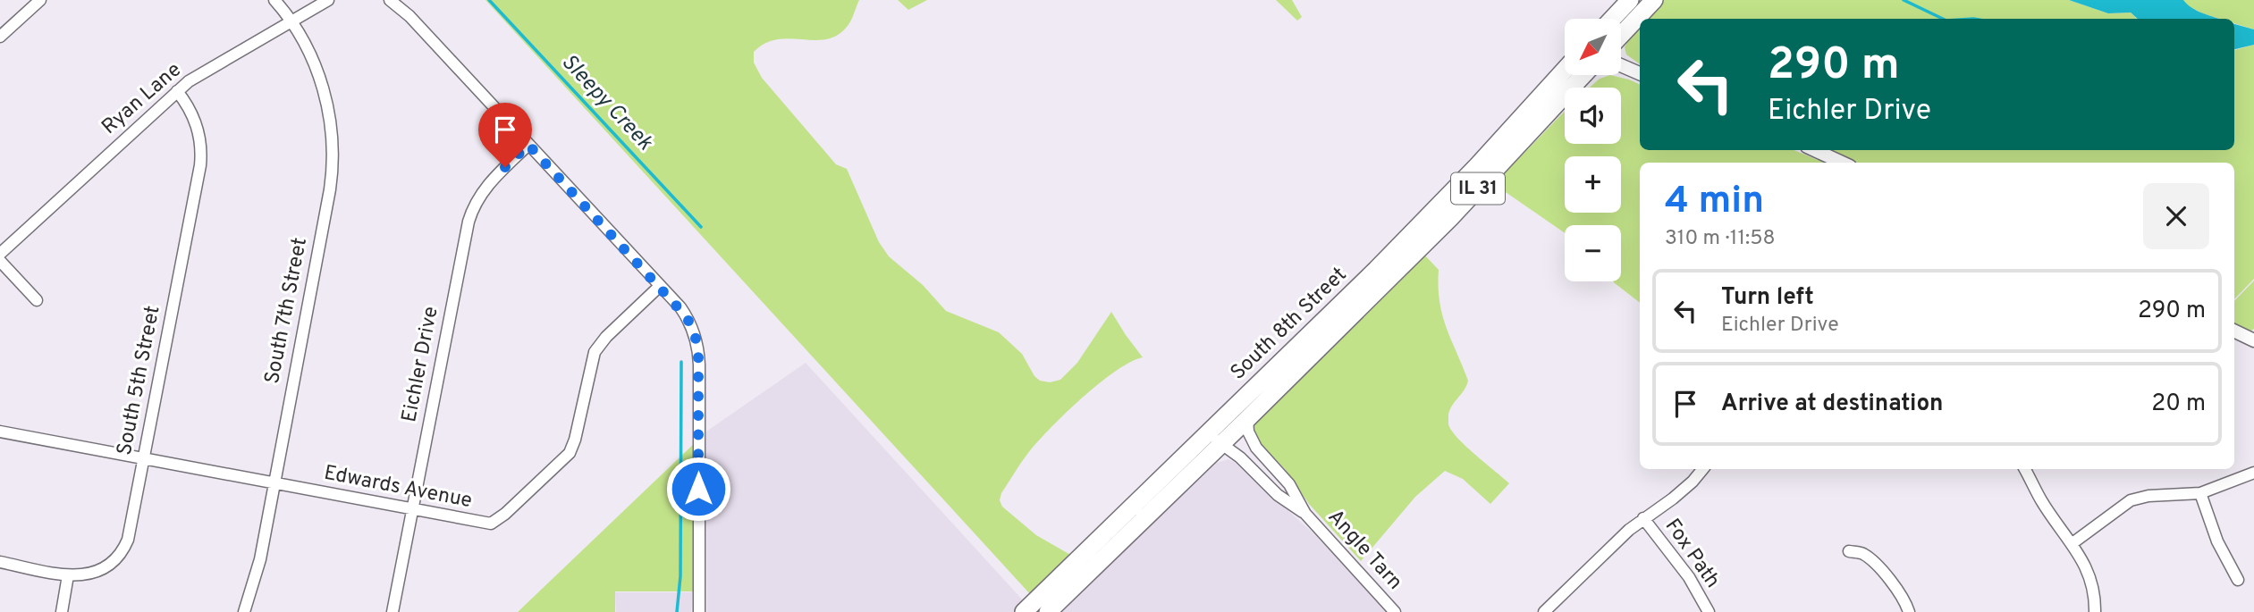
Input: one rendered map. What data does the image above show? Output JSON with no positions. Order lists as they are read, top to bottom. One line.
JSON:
{"streets":{"main road":["IL 31","South 8th Street"],"street":["Ryan Lane","South 7th Street","Eichler Drive","South 5th Street","Edwards Avenue","Angle Tarn","Fox Path"]},"crossings":[["Ryan Lane","South 7th Street"],["Ryan Lane","South 5th Street"],["South 7th Street","Edwards Avenue"],["South 8th Street","Angle Tarn"],["Eichler Drive","Edwards Avenue"],["South 5th Street","Edwards Avenue"]],"water":["Sleepy Creek"],"north":"bottom left","page":{"map_buttons":["+","−"],"turn":["290 m","Eichler Drive"],"heading":["4 min","310 m · 11:58"],"list":[{"name":"Turn left","note":"Eichler Drive","value":"290 m"},{"name":"Arrive at destination","value":"20 m"}]}}
